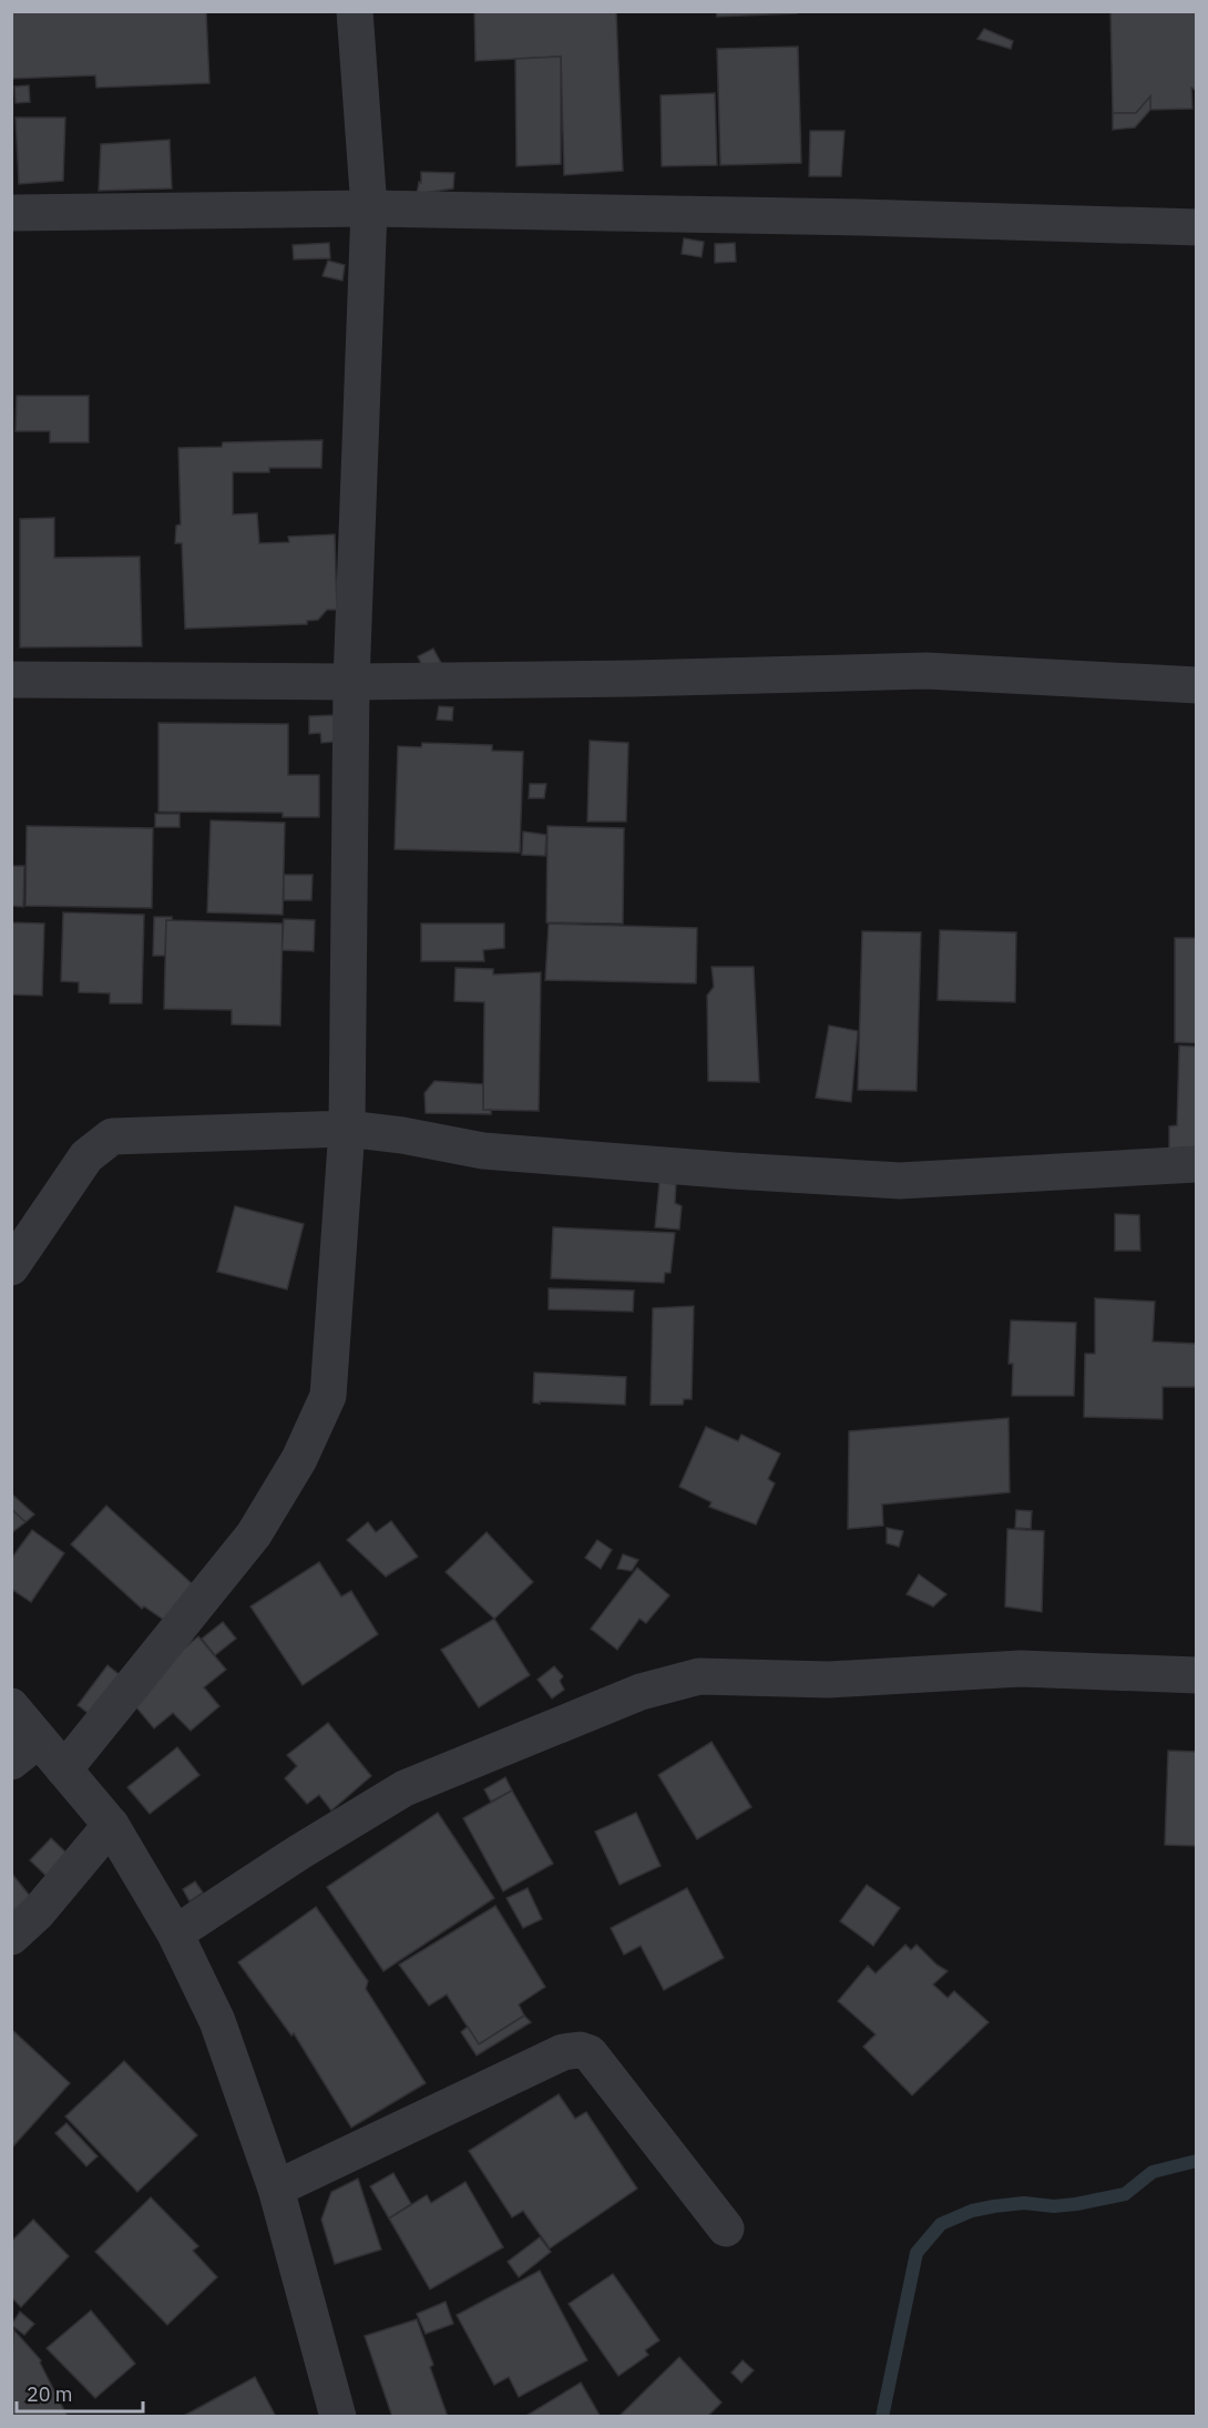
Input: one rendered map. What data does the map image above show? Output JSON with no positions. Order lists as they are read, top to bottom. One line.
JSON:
{"scale_bar":"20 m"}
